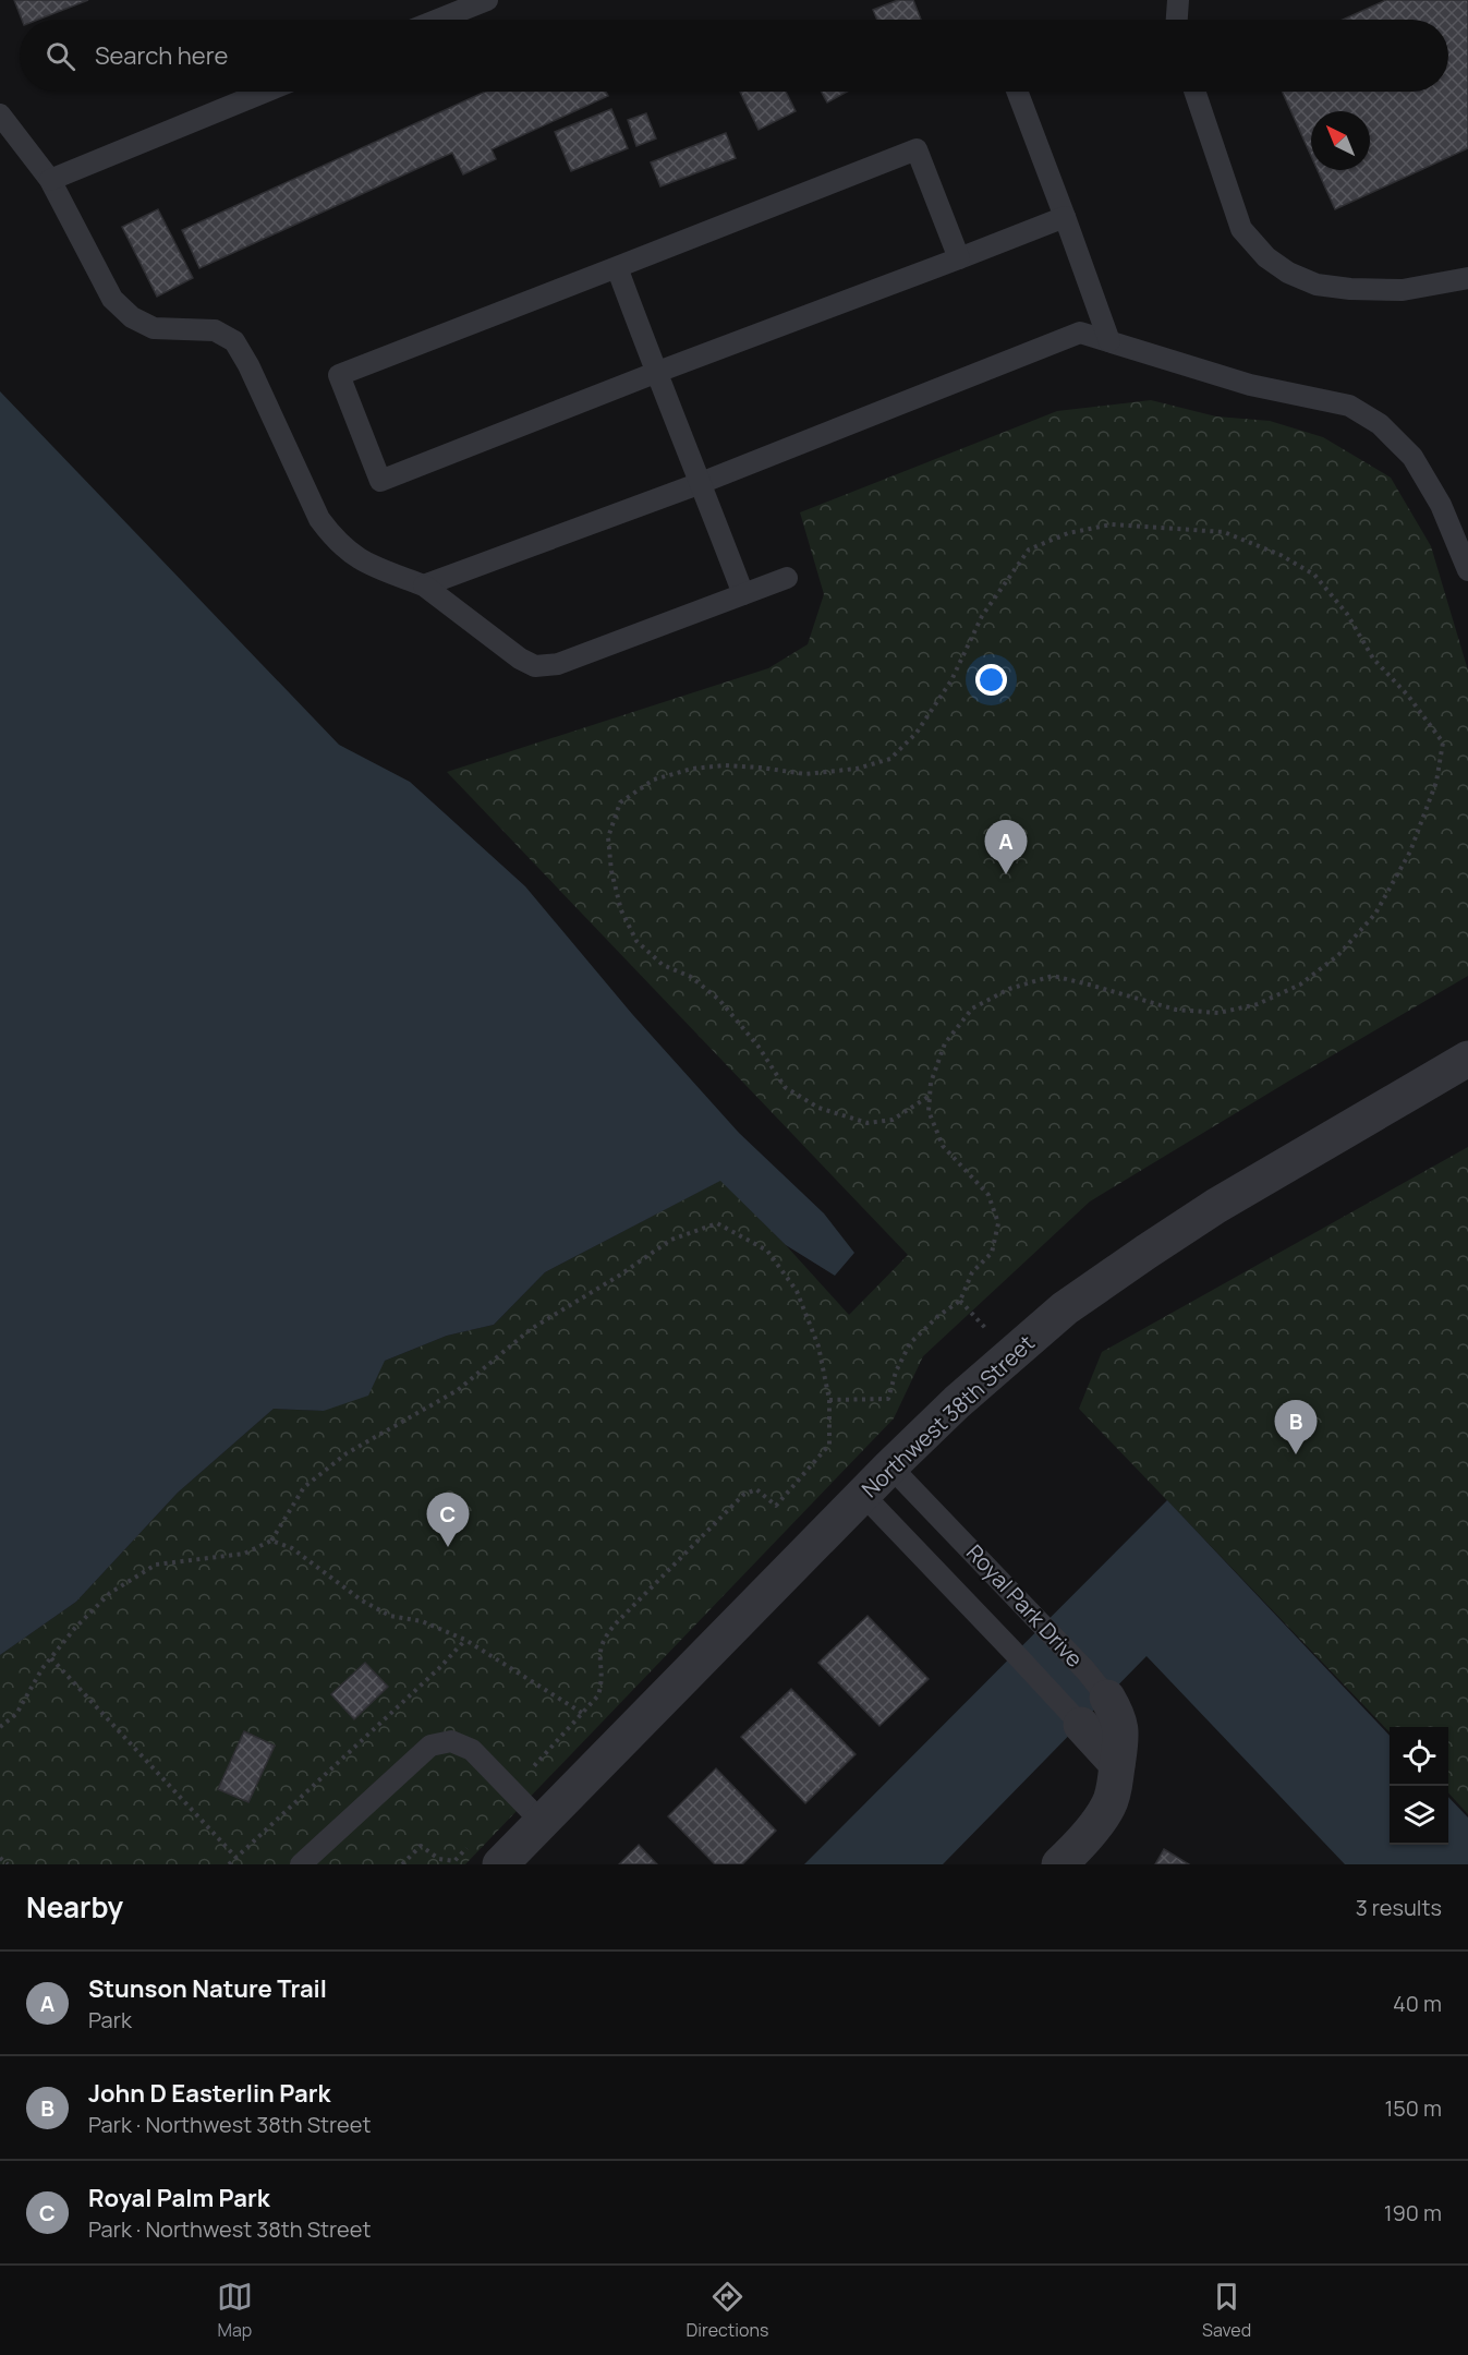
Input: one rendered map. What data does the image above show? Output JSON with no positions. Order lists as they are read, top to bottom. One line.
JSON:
{"streets":{"street":["Northwest 38th Street","Royal Park Drive"]},"crossings":[["Northwest 38th Street","Royal Park Drive"]],"north":"top left","page":{"search":"Search here","pins":["A","B","C"],"heading":["Nearby","3 results"],"list":[{"mark":"A","name":"Stunson Nature Trail","note":"Park","value":"40 m"},{"mark":"B","name":"John D Easterlin Park","note":"Park · Northwest 38th Street","value":"150 m"},{"mark":"C","name":"Royal Palm Park","note":"Park · Northwest 38th Street","value":"190 m"}],"nav":["Map","Directions","Saved"]}}
